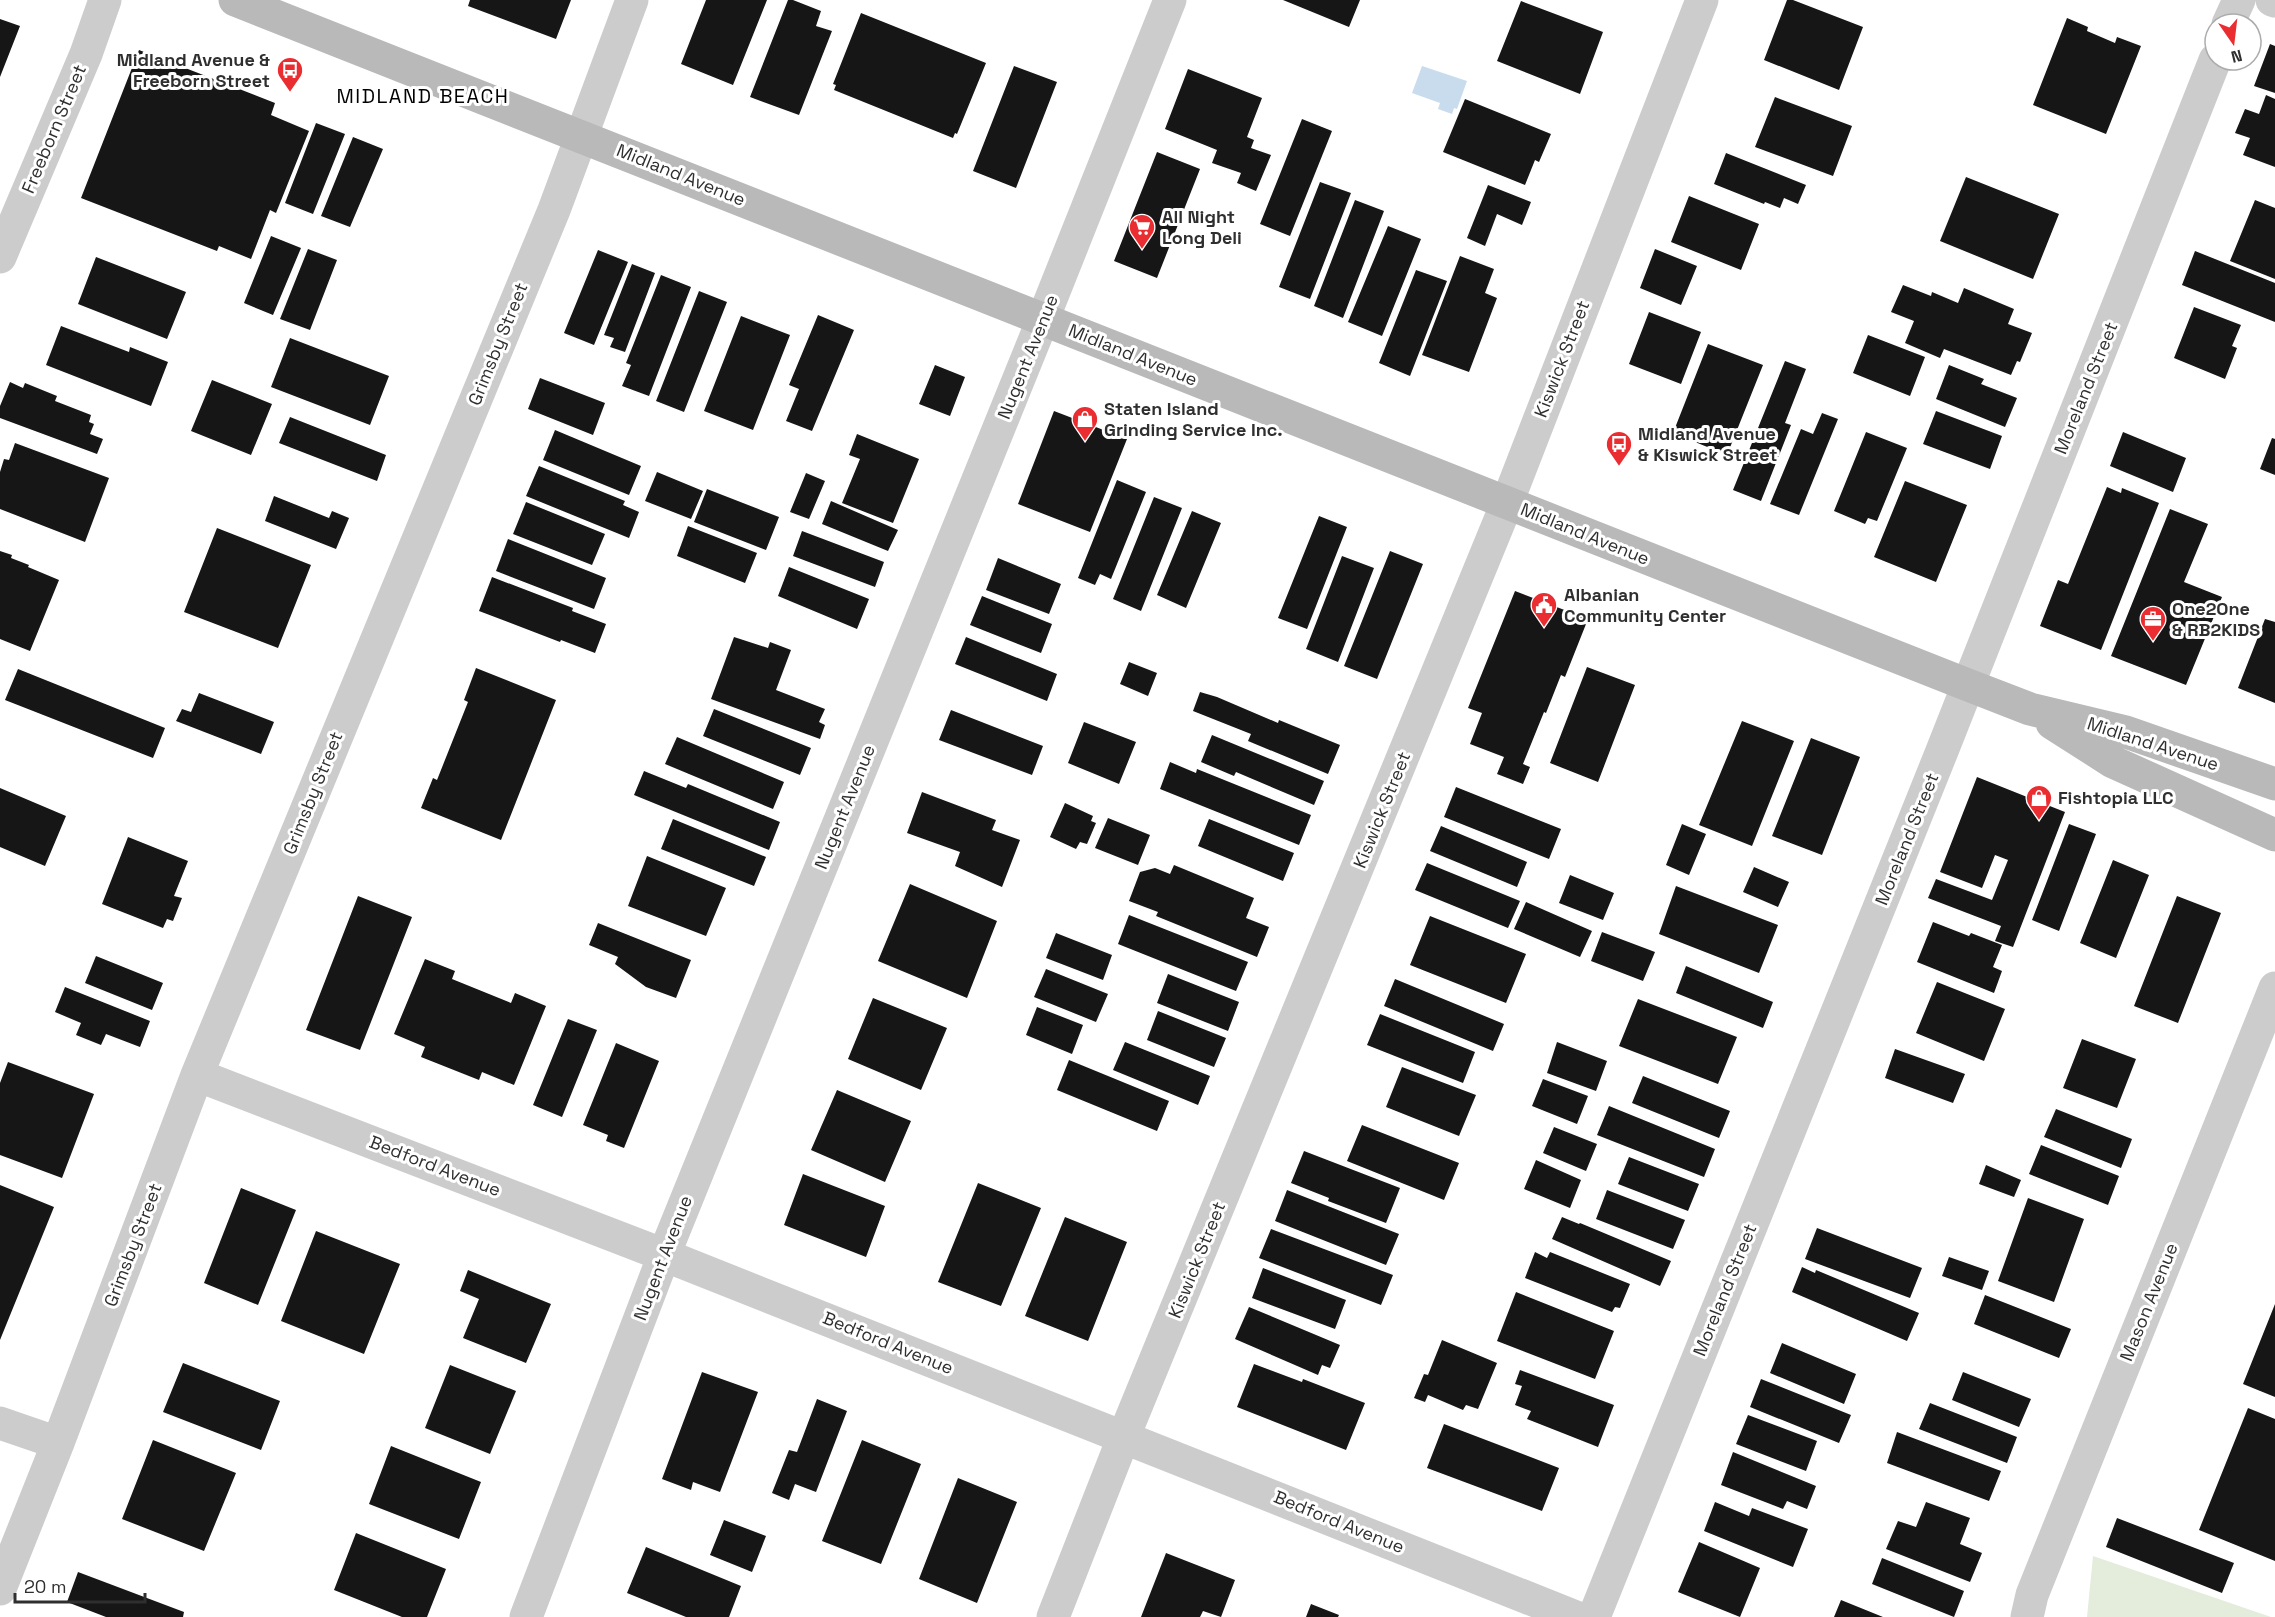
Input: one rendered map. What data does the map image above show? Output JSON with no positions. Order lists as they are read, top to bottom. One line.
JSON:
{"streets":{"main road":["Midland Avenue"],"street":["Freeborn Street","Grimsby Street","Nugent Avenue","Kiswick Street","Moreland Street","Bedford Avenue","Mason Avenue"]},"crossings":[["Midland Avenue","Grimsby Street"],["Midland Avenue","Nugent Avenue"],["Midland Avenue","Kiswick Street"],["Midland Avenue","Moreland Street"],["Grimsby Street","Bedford Avenue"],["Nugent Avenue","Bedford Avenue"],["Kiswick Street","Bedford Avenue"]],"districts":["MIDLAND BEACH"],"places":{"bus stop":["Midland Avenue & Freeborn Street","Midland Avenue & Kiswick Street"],"supermarket":["All Night Long Deli"],"shop":["Staten Island Grinding Service Inc.","Fishtopia LLC"],"public building":["Albanian Community Center"],"office":["One2One & RB2KIDS"]},"scale_bar":"20 m","north":"bottom"}
